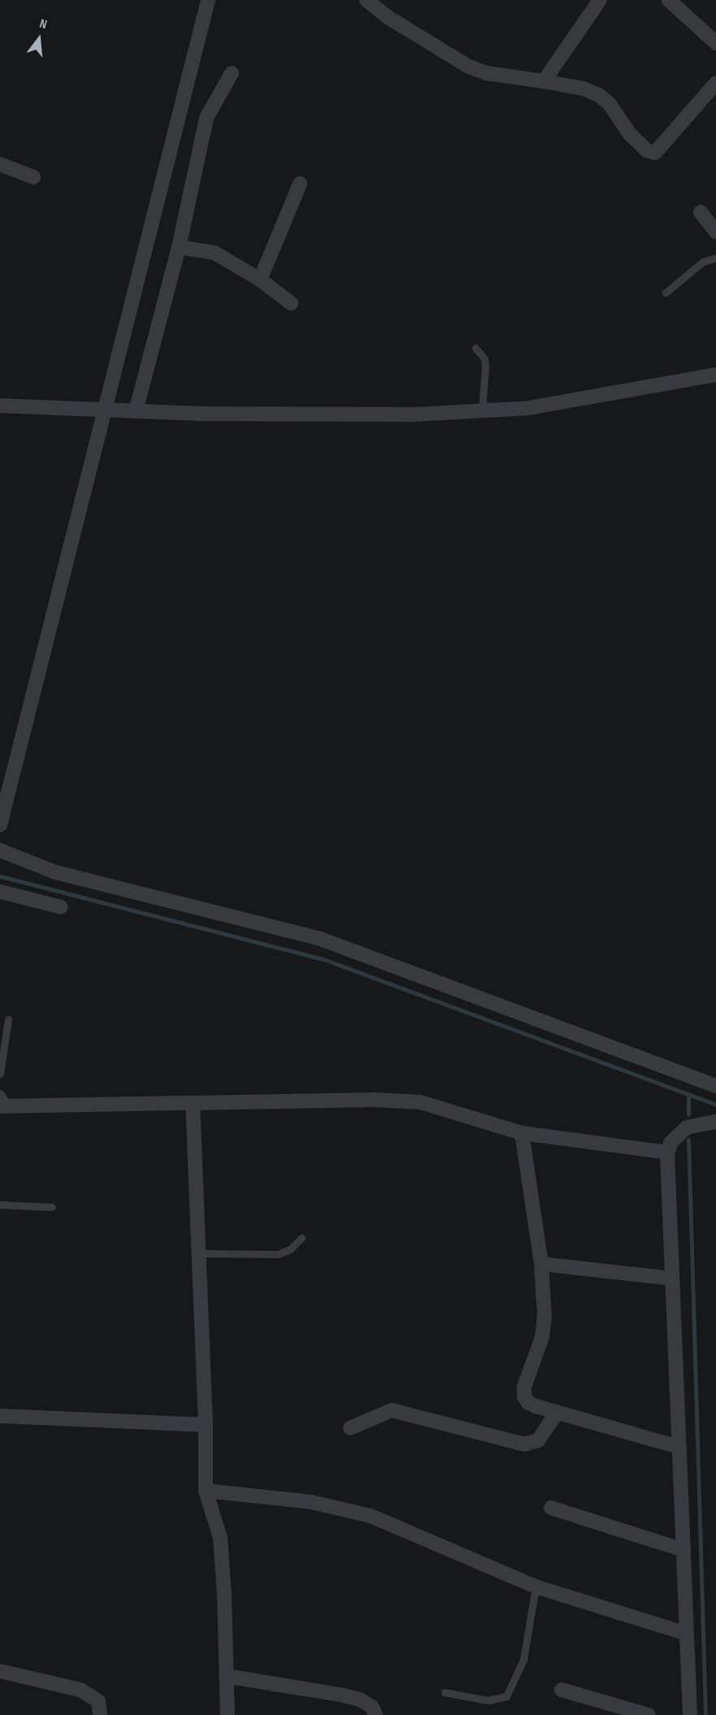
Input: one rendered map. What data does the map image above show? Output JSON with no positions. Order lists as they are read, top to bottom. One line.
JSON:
{"north":"top"}
